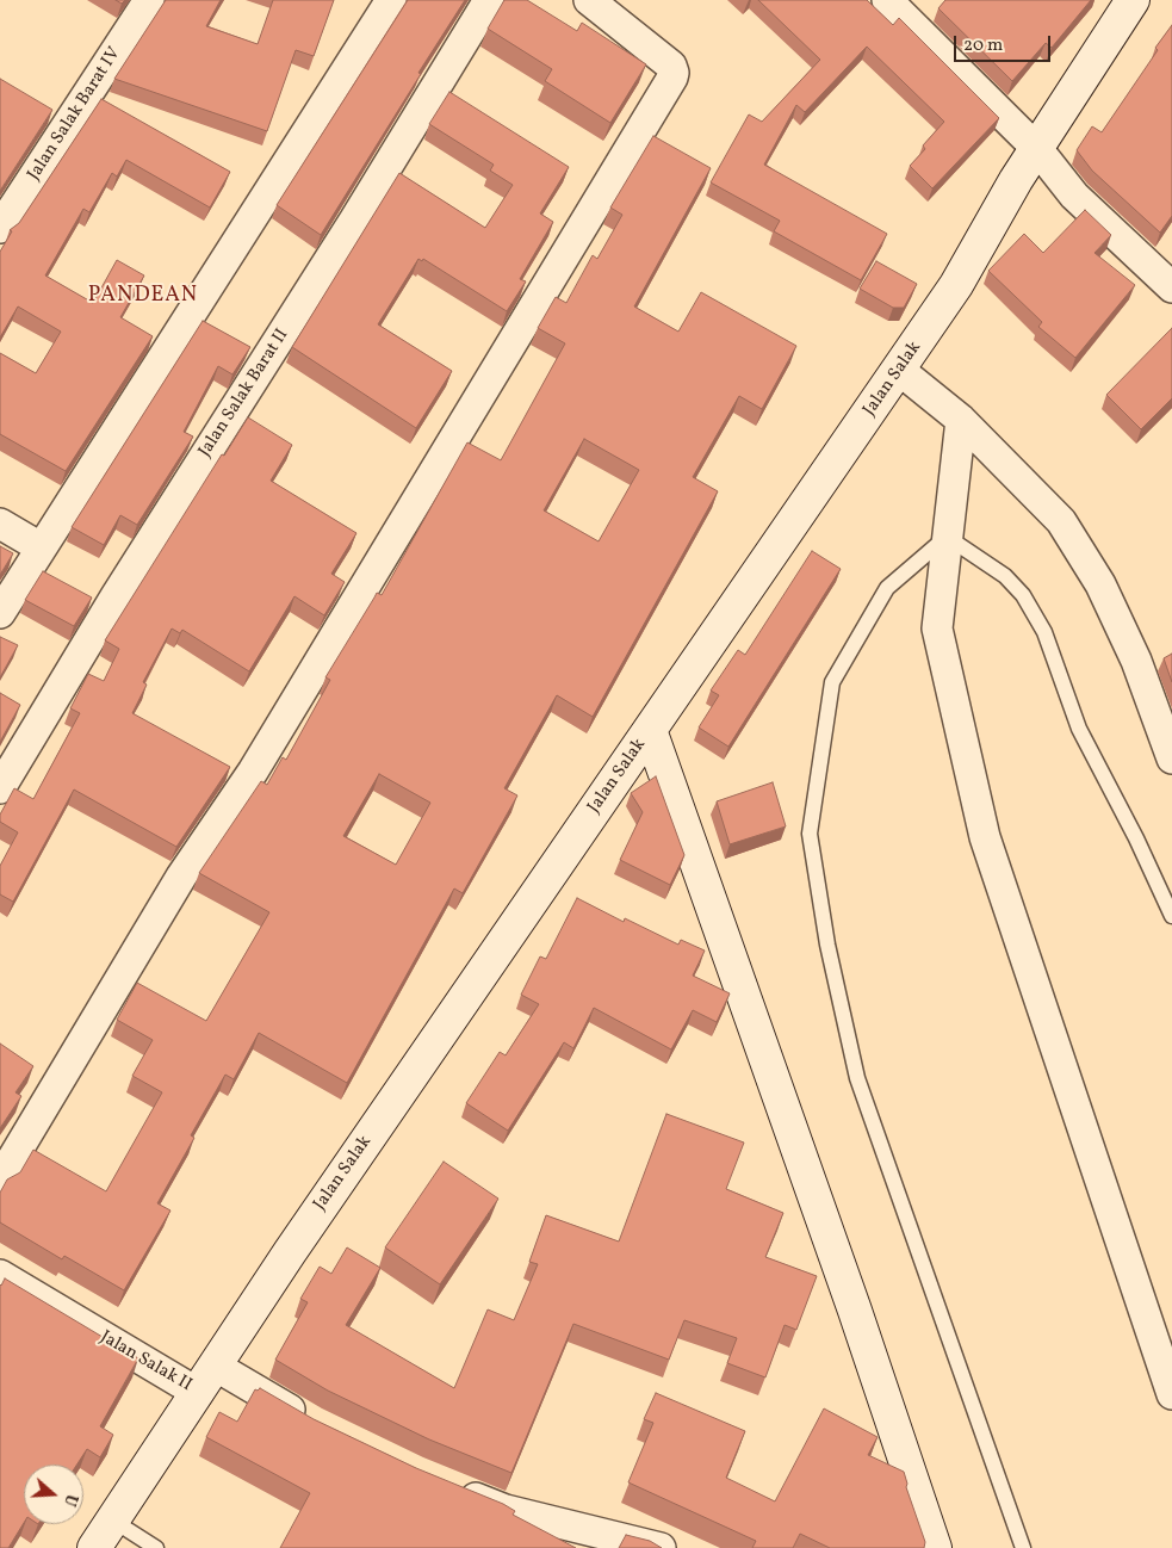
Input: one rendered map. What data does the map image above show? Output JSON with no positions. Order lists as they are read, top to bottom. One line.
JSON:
{"streets":{"street":["Jalan Salak Barat IV","Jalan Salak","Jalan Salak Barat II","Jalan Salak II"]},"crossings":[["Jalan Salak","Jalan Salak II"]],"districts":["PANDEAN"],"scale_bar":"20 m","north":"right"}
